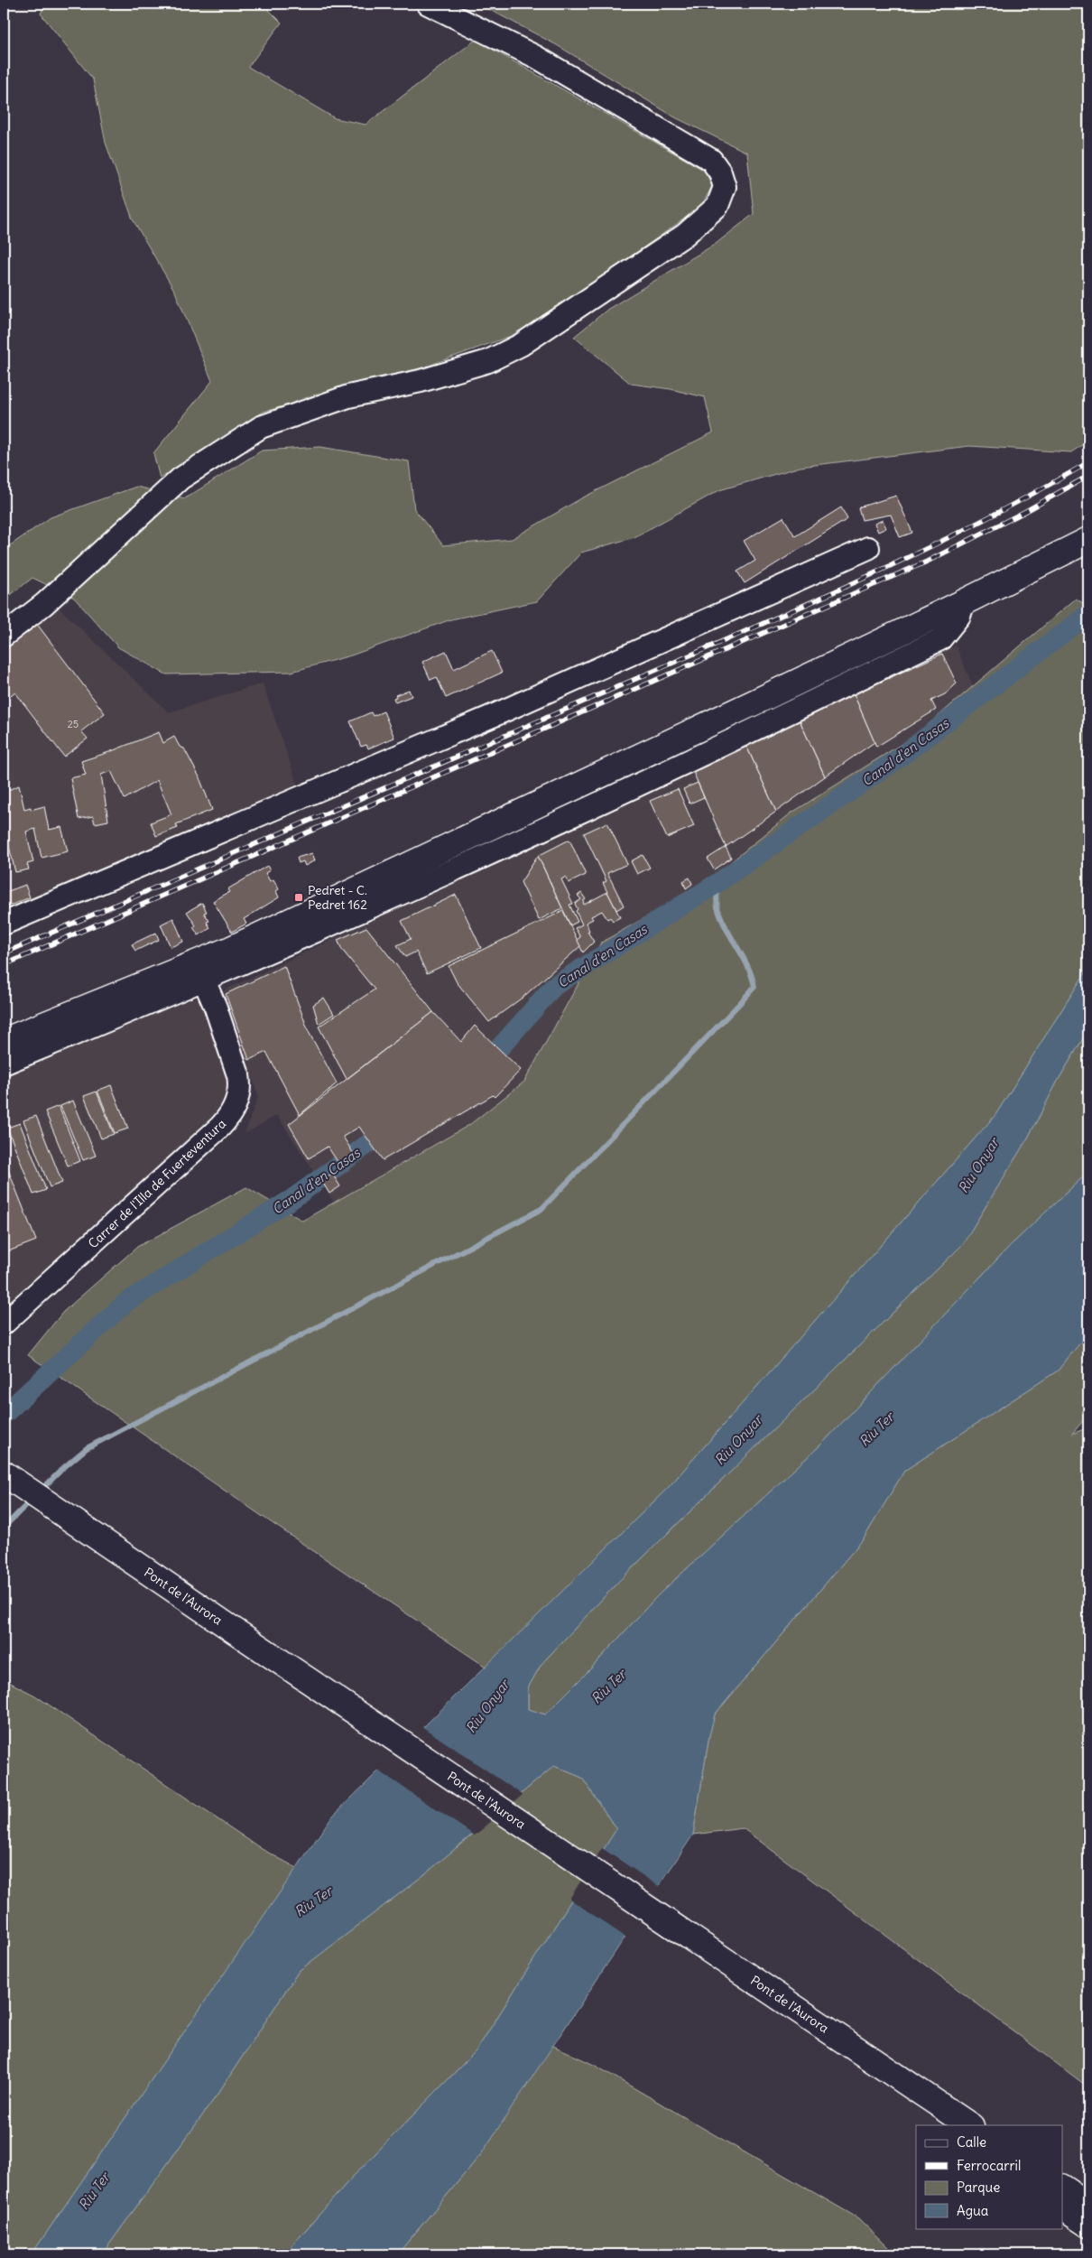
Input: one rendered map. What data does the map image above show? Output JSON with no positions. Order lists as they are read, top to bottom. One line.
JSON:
{"streets":{"main road":["Pont de l'Aurora"],"street":["Carrer de l'Illa de Fuerteventura"]},"water":["Canal d'en Casas","Riu Onyar","Riu Ter"],"places":{"transit":["Pedret - C. Pedret 162"]},"house_numbers":["25"],"legend":["Calle","Ferrocarril","Parque","Agua"]}
